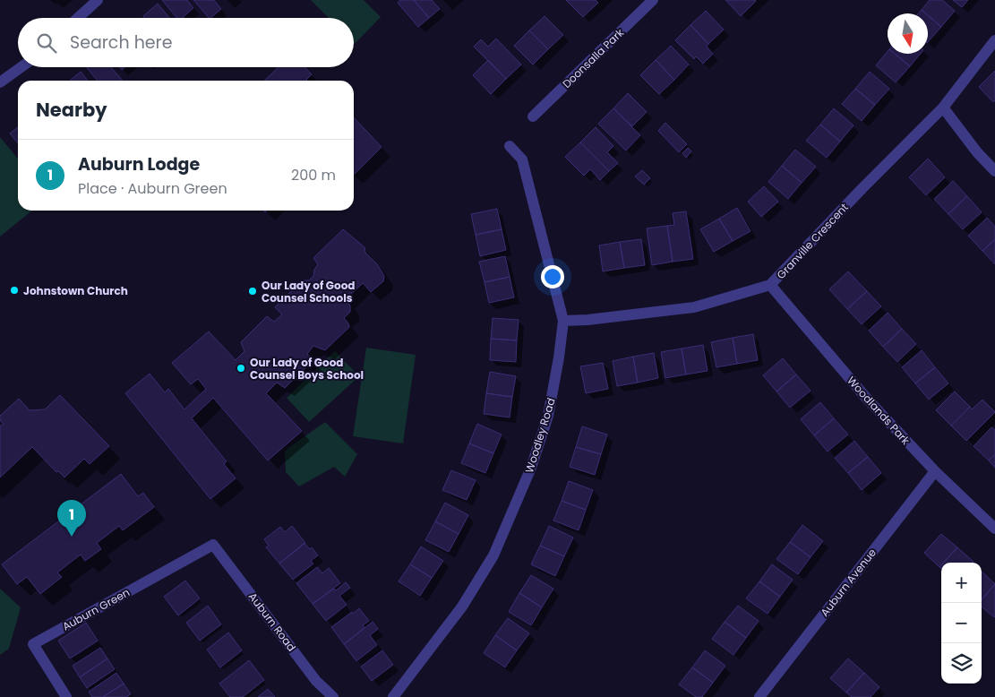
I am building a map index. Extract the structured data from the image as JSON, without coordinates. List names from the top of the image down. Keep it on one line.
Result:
{"streets":{"street":["Doonsalla Park","Granville Crescent","Woodlands Park","Woodley Road","Auburn Avenue","Auburn Green","Auburn Road"]},"crossings":[["Granville Crescent","Woodlands Park"],["Granville Crescent","Woodley Road"],["Woodlands Park","Auburn Avenue"],["Auburn Green","Auburn Road"]],"places":["Johnstown Church","Our Lady of Good Counsel Schools","Our Lady of Good Counsel Boys School"],"north":"bottom","page":{"search":"Search here","heading":"Nearby","list":[{"mark":"1","name":"Auburn Lodge","note":"Place · Auburn Green","value":"200 m"}],"pins":"1","map_buttons":["+","−"]}}
